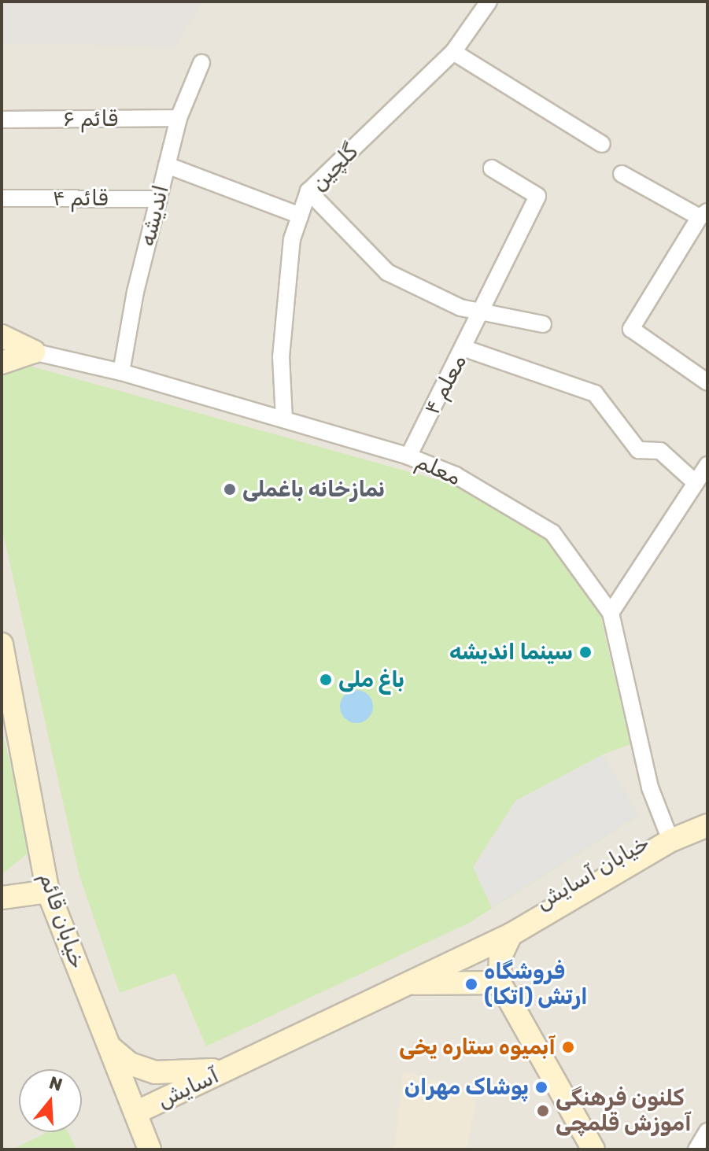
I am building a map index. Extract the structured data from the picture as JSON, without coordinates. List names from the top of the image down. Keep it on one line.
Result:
{"streets":{"street":["قائم ۶","گلچین","قائم ۴","اندیشه","معلم ۴","معلم","خیابان آسایش","خیابان قائم","آسایش"]},"crossings":[["قائم ۶","اندیشه"],["گلچین","معلم"],["قائم ۴","اندیشه"],["اندیشه","معلم"],["معلم ۴","معلم"],["معلم","خیابان آسایش"],["خیابان آسایش","آسایش"],["خیابان قائم","آسایش"]],"places":["نمازخانه باغملی","سینما اندیشه","باغ ملی","فروشگاه ارتش (اتکا)","آبمیوه ستاره یخی","پوشاک مهران","کلنون فرهنگی آموزش قلمچی"],"north":"top"}
